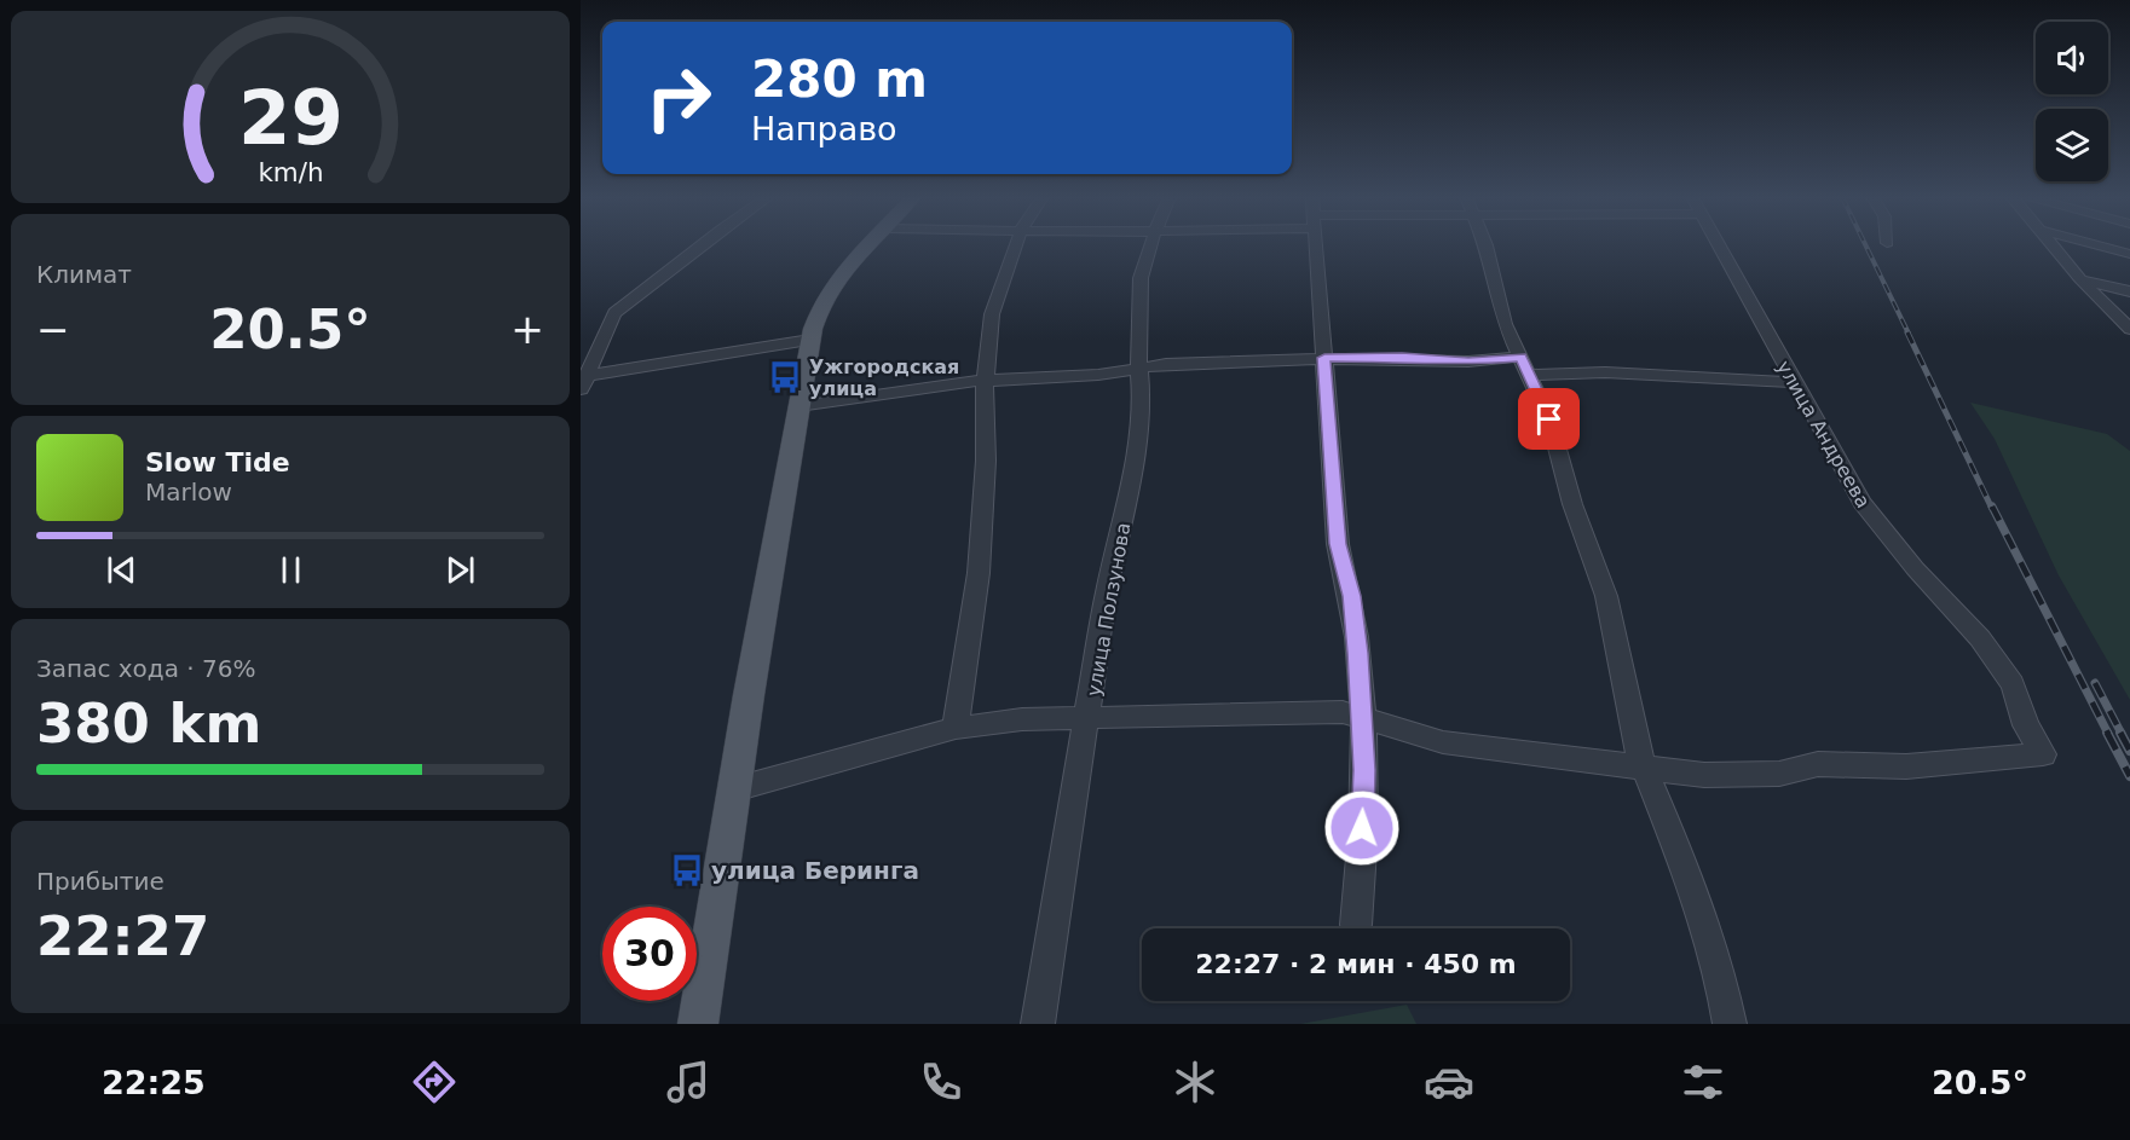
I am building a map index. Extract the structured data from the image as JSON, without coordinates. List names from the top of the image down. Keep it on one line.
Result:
{"streets":{"street":["улица Андреева","улица Ползунова"]},"places":{"bus stop":["Ужгородская улица","улица Беринга"]},"page":{"turn":["280 m","Направо"],"tile":["Климат",["Запас хода · 76%","380 km"],["Прибытие","22:27"]],"heat":["−","20.5°","+"],"song":["Slow Tide","Marlow"],"limit":"30","trip":"22:27 · 2 мин · 450 m","tabs":["22:25","20.5°"],"gauge":["29","km/h"]}}
